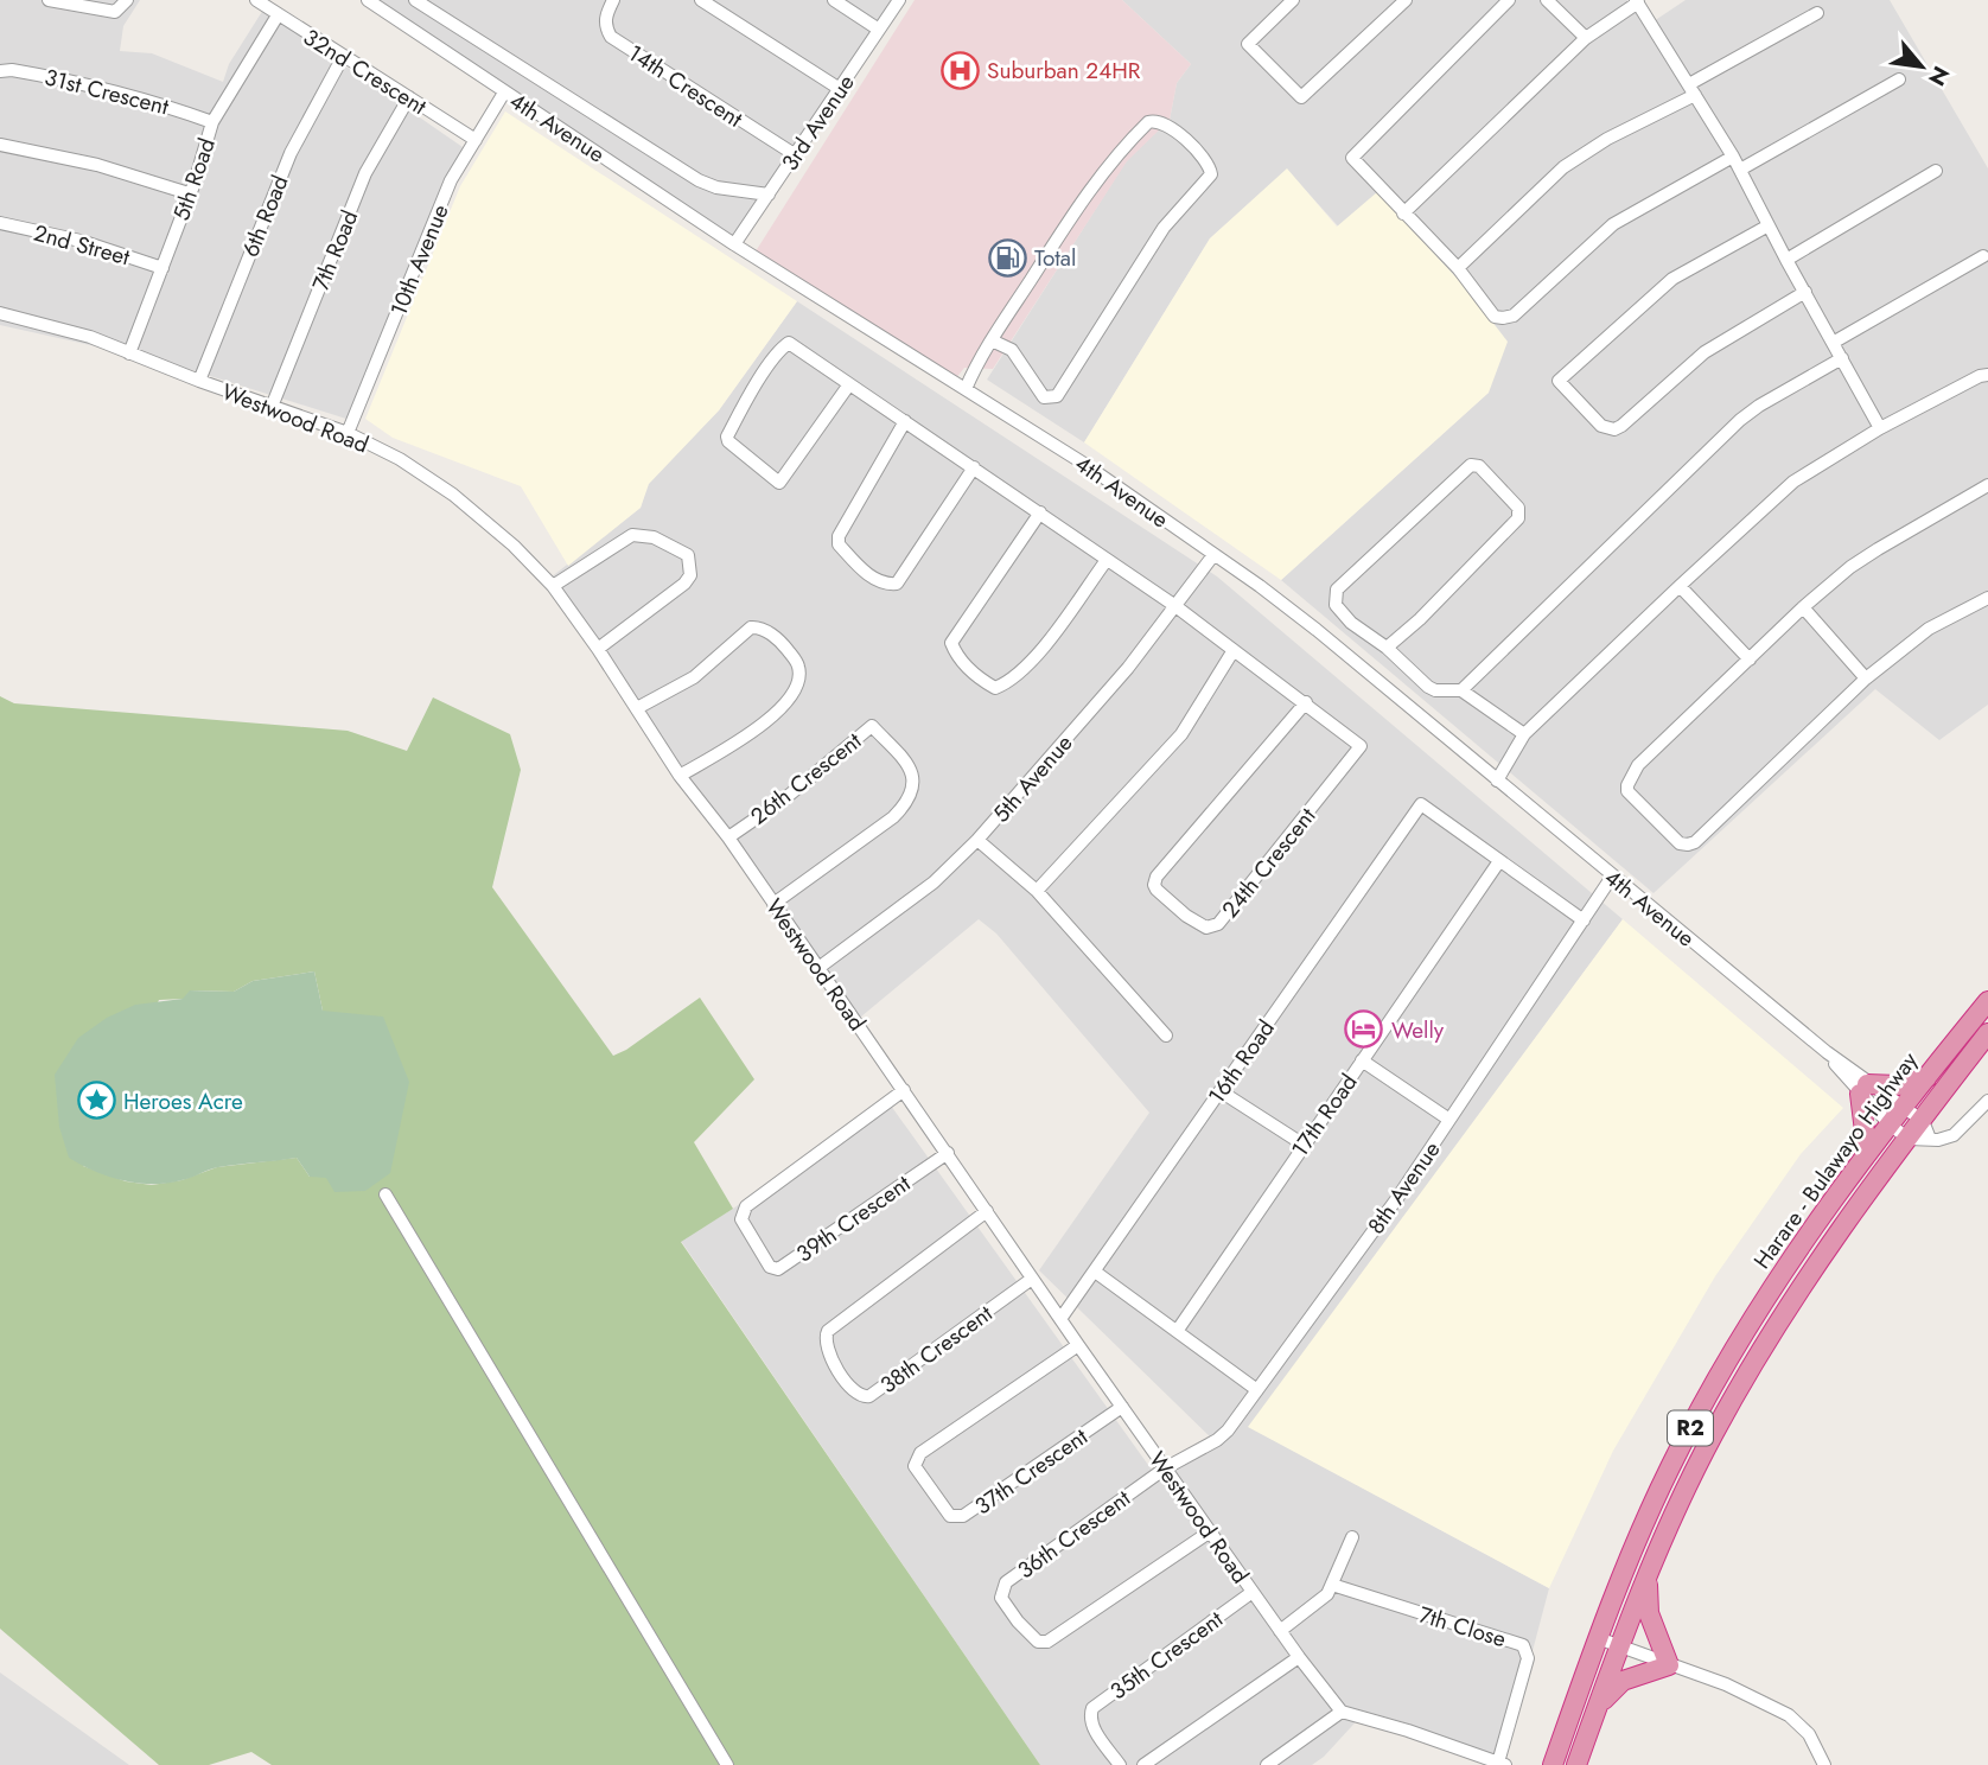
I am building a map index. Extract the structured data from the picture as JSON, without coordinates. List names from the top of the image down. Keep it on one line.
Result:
{"streets":{"highway":["Harare - Bulawayo Highway","R2"],"street":["32nd Crescent","14th Crescent","31st Crescent","3rd Avenue","4th Avenue","5th Road","6th Road","2nd Street","7th Road","10th Avenue","Westwood Road","26th Crescent","5th Avenue","24th Crescent","16th Road","17th Road","8th Avenue","39th Crescent","38th Crescent","37th Crescent","36th Crescent","7th Close","35th Crescent"]},"crossings":[["32nd Crescent","5th Road"],["32nd Crescent","6th Road"],["32nd Crescent","7th Road"],["32nd Crescent","10th Avenue"],["14th Crescent","3rd Avenue"],["31st Crescent","5th Road"],["3rd Avenue","4th Avenue"],["4th Avenue","10th Avenue"],["4th Avenue","5th Avenue"],["4th Avenue","8th Avenue"],["5th Road","2nd Street"],["5th Road","Westwood Road"],["6th Road","Westwood Road"],["7th Road","Westwood Road"],["10th Avenue","Westwood Road"],["Westwood Road","26th Crescent"],["Westwood Road","5th Avenue"],["Westwood Road","16th Road"],["Westwood Road","8th Avenue"],["Westwood Road","39th Crescent"],["Westwood Road","38th Crescent"],["Westwood Road","37th Crescent"],["Westwood Road","36th Crescent"],["Westwood Road","35th Crescent"],["16th Road","17th Road"],["8th Avenue","36th Crescent"]],"places":{"hospital":["Suburban 24HR"],"fuel station":["Total"],"hotel":["Welly"],"place":["Heroes Acre"]},"north":"bottom right"}
